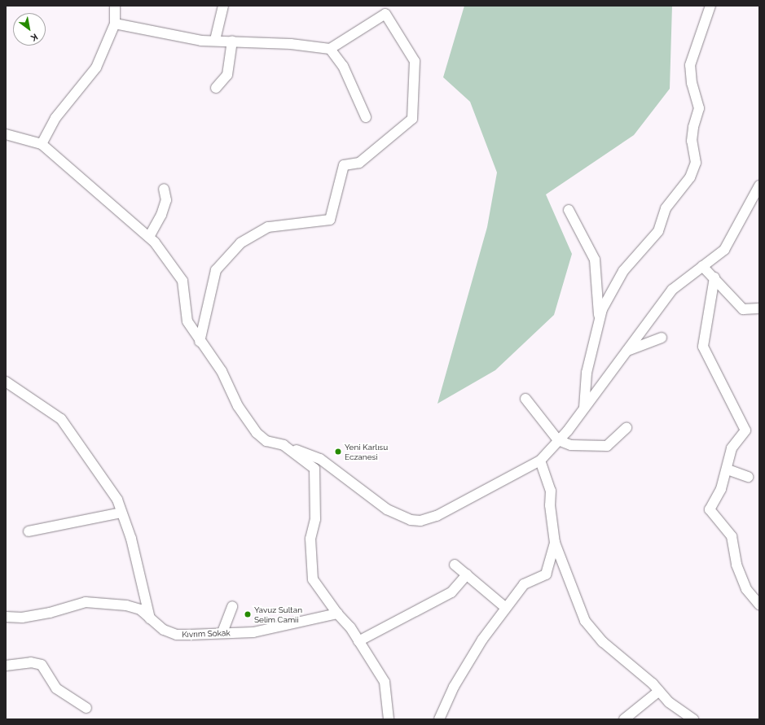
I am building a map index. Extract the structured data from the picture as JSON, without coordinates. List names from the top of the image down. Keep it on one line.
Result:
{"streets":{"street":["Kıvrım Sokak"]},"places":["Yeni Karlısu Eczanesi","Yavuz Sultan Selim Camii"],"north":"bottom right"}
